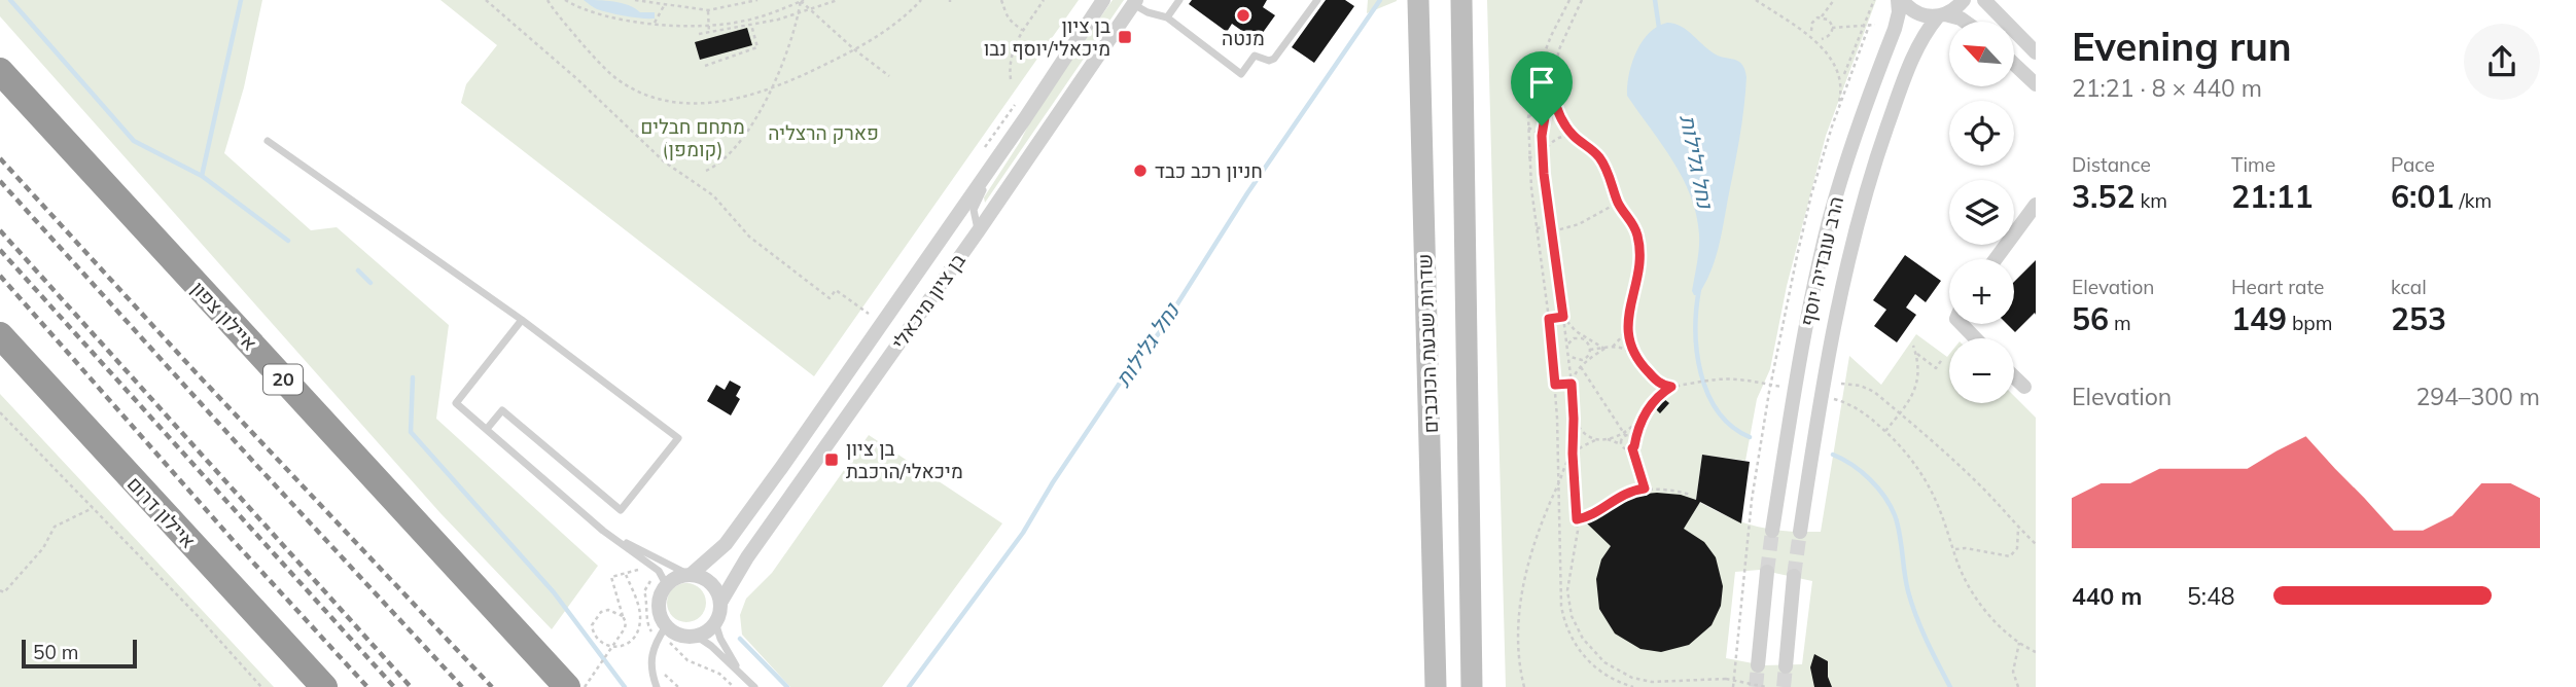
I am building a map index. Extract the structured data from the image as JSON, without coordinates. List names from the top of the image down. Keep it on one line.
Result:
{"streets":{"highway":["איילון צפון","20","איילון דרום"],"main road":["שדרות שבעת הכוכבים"],"street":["הרב עובדיה יוסף","בן ציון מיכאלי"]},"water":["נחל גלילות"],"parks":["מתחם חבלים (קומפן)","פארק הרצליה"],"places":{"other":["מנטה","חניון רכב כבד"],"transit":["בן ציון מיכאלי/יוסף נבו","בן ציון מיכאלי/הרכבת"]},"scale_bar":"50 m","north":"top left","page":{"heading":["Evening run","21:21 · 8 × 440 m"],"map_buttons":["+","−"],"stats":[["Distance","3.52 km"],["Time","21:11"],["Pace","6:01 /km"],["Elevation","56 m"],["Heart rate","149 bpm"],["kcal","253"]],"chart":["Elevation","294–300 m"],"list":[{"name":"440 m","note":"5:48"}],"scale":"50 m"}}
